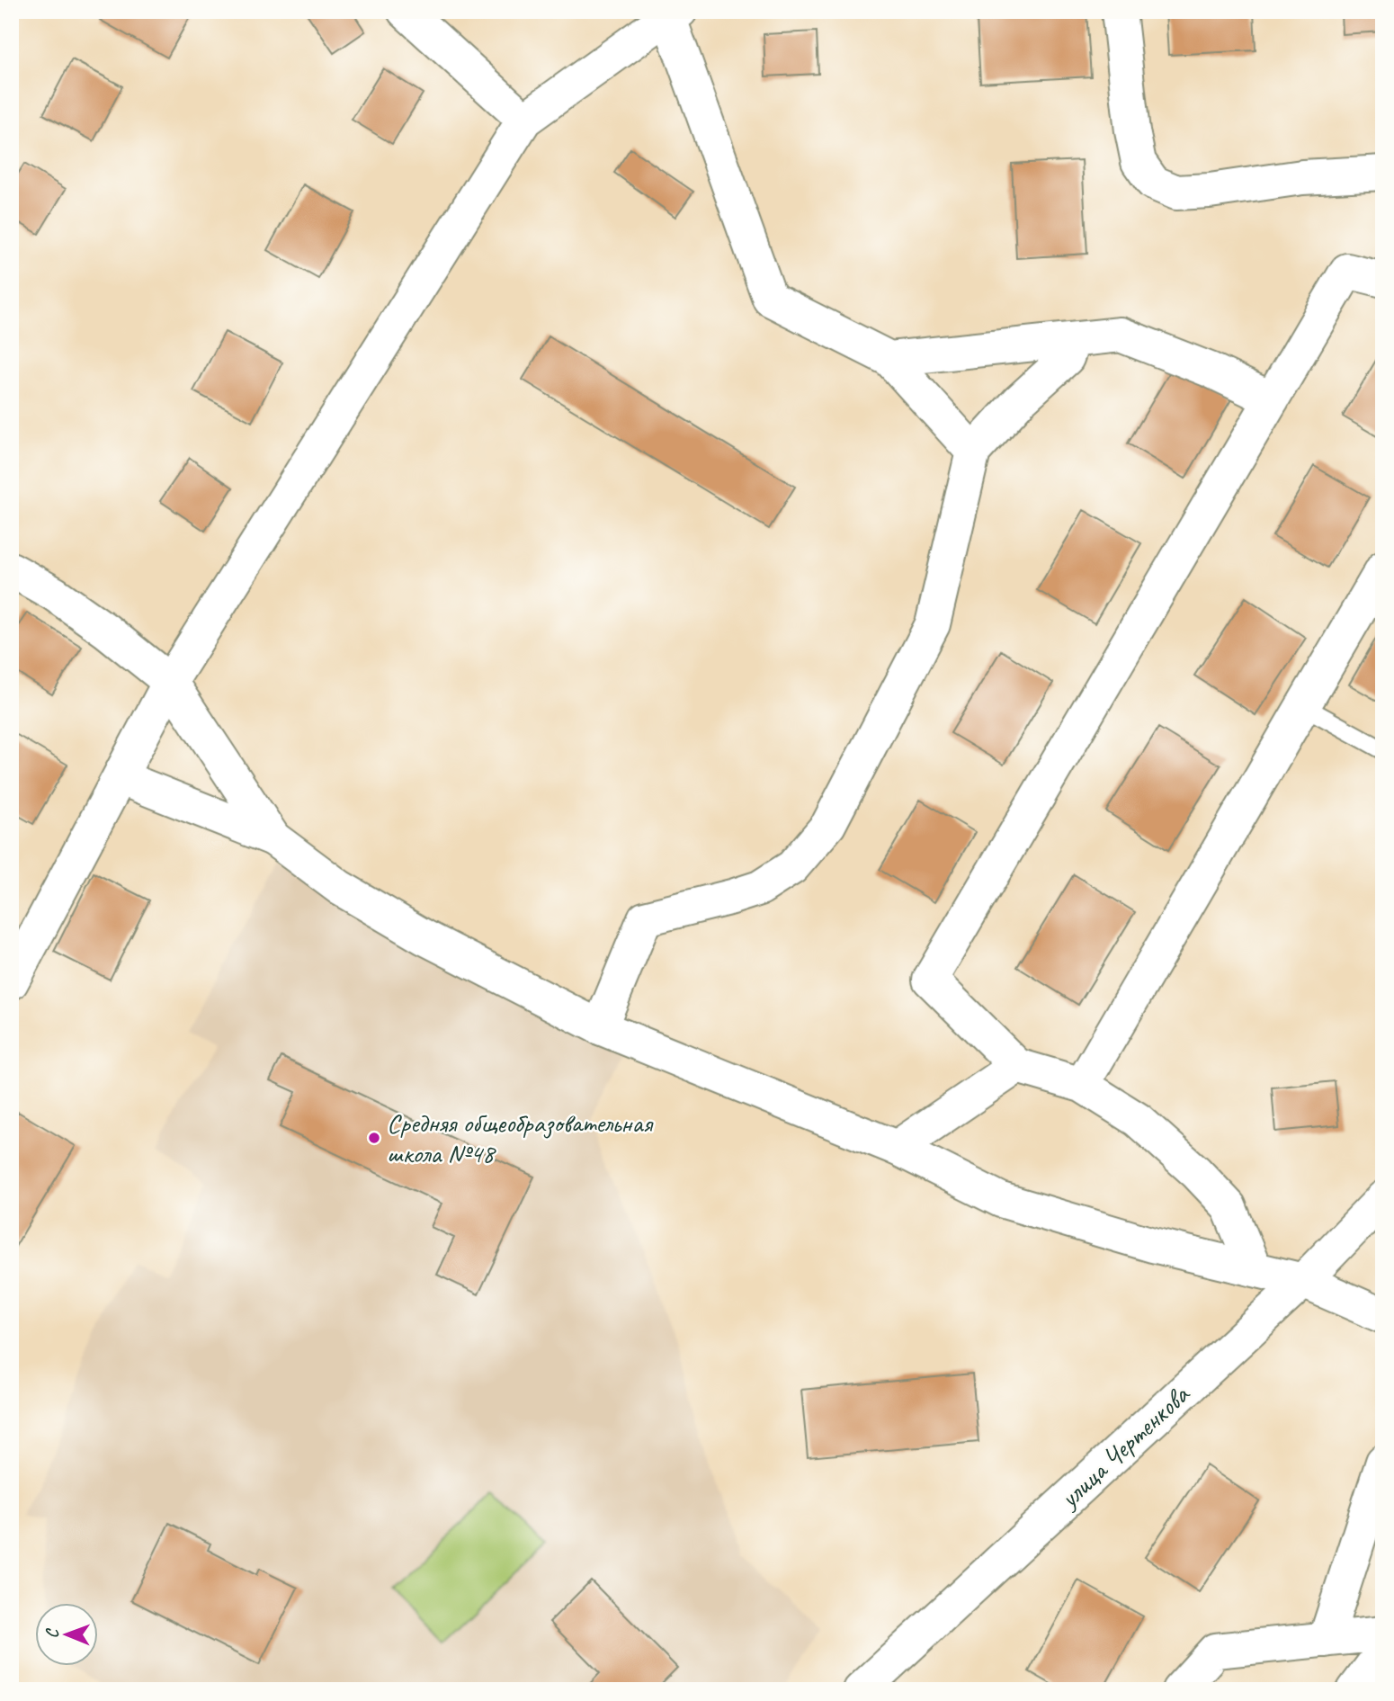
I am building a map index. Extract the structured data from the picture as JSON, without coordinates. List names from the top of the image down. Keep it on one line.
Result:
{"streets":{"street":["улица Чертенкова"]},"places":["Средняя общеобразовательная школа №48"],"north":"left"}
